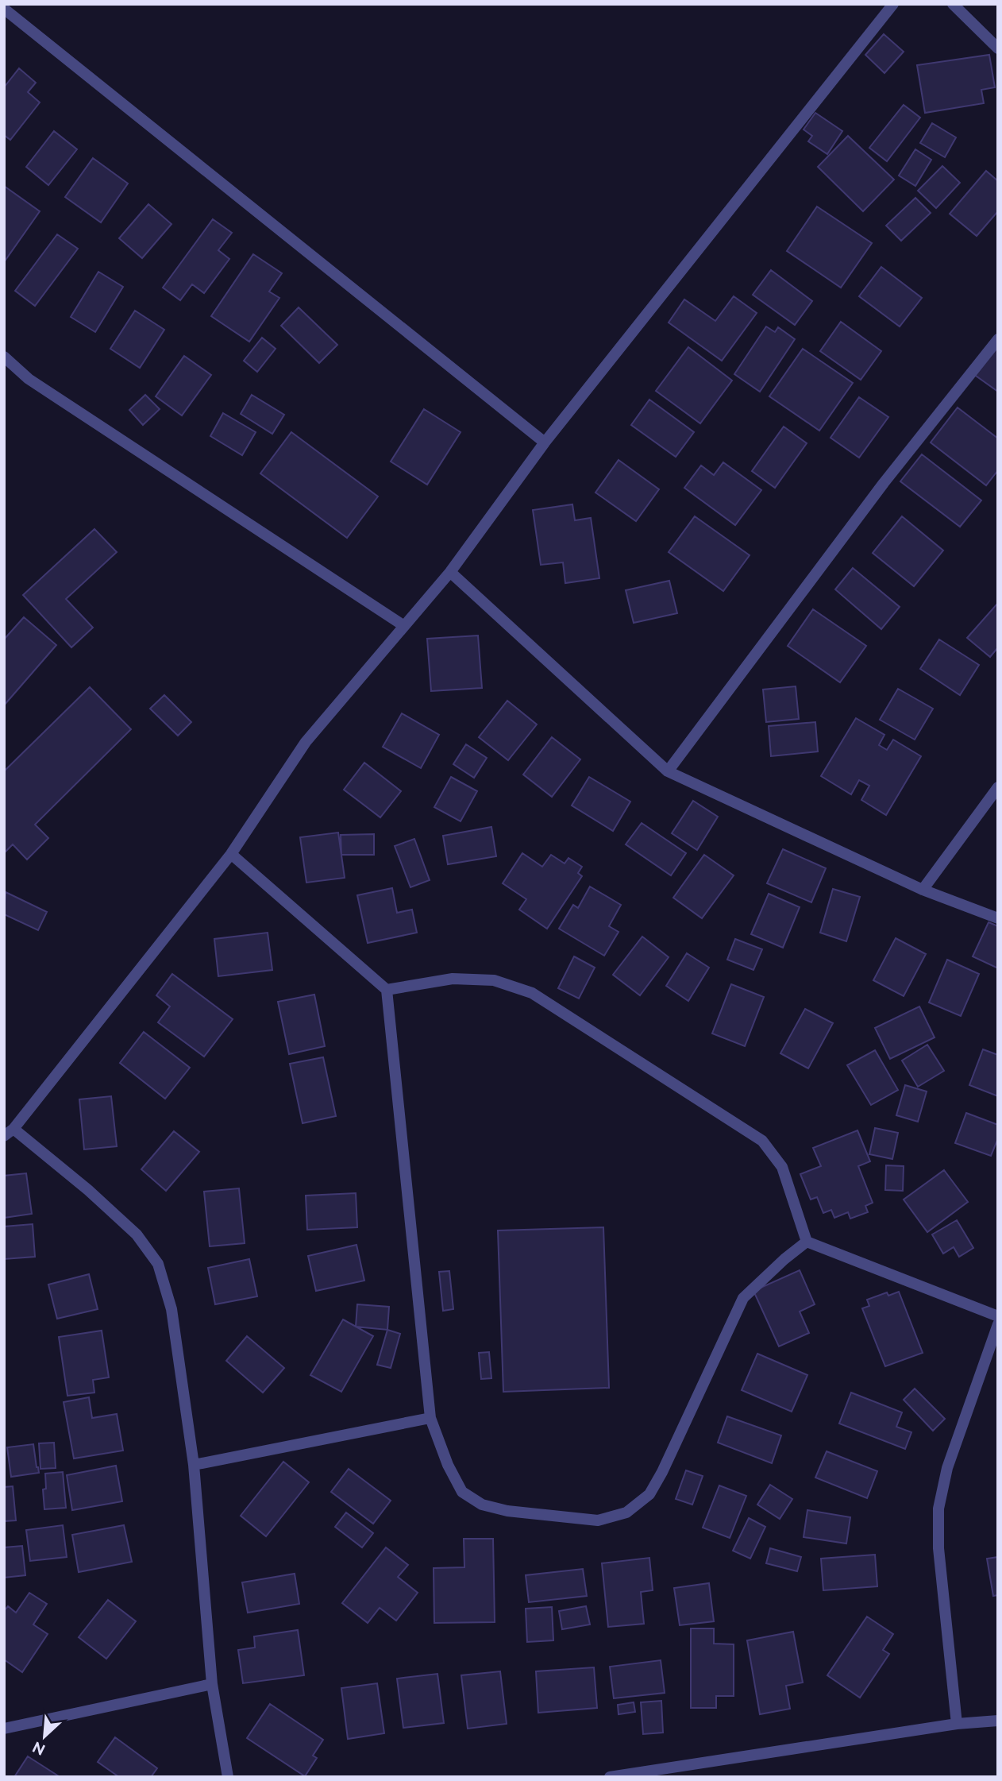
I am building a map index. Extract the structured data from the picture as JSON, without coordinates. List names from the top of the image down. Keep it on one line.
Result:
{"north":"bottom left"}
